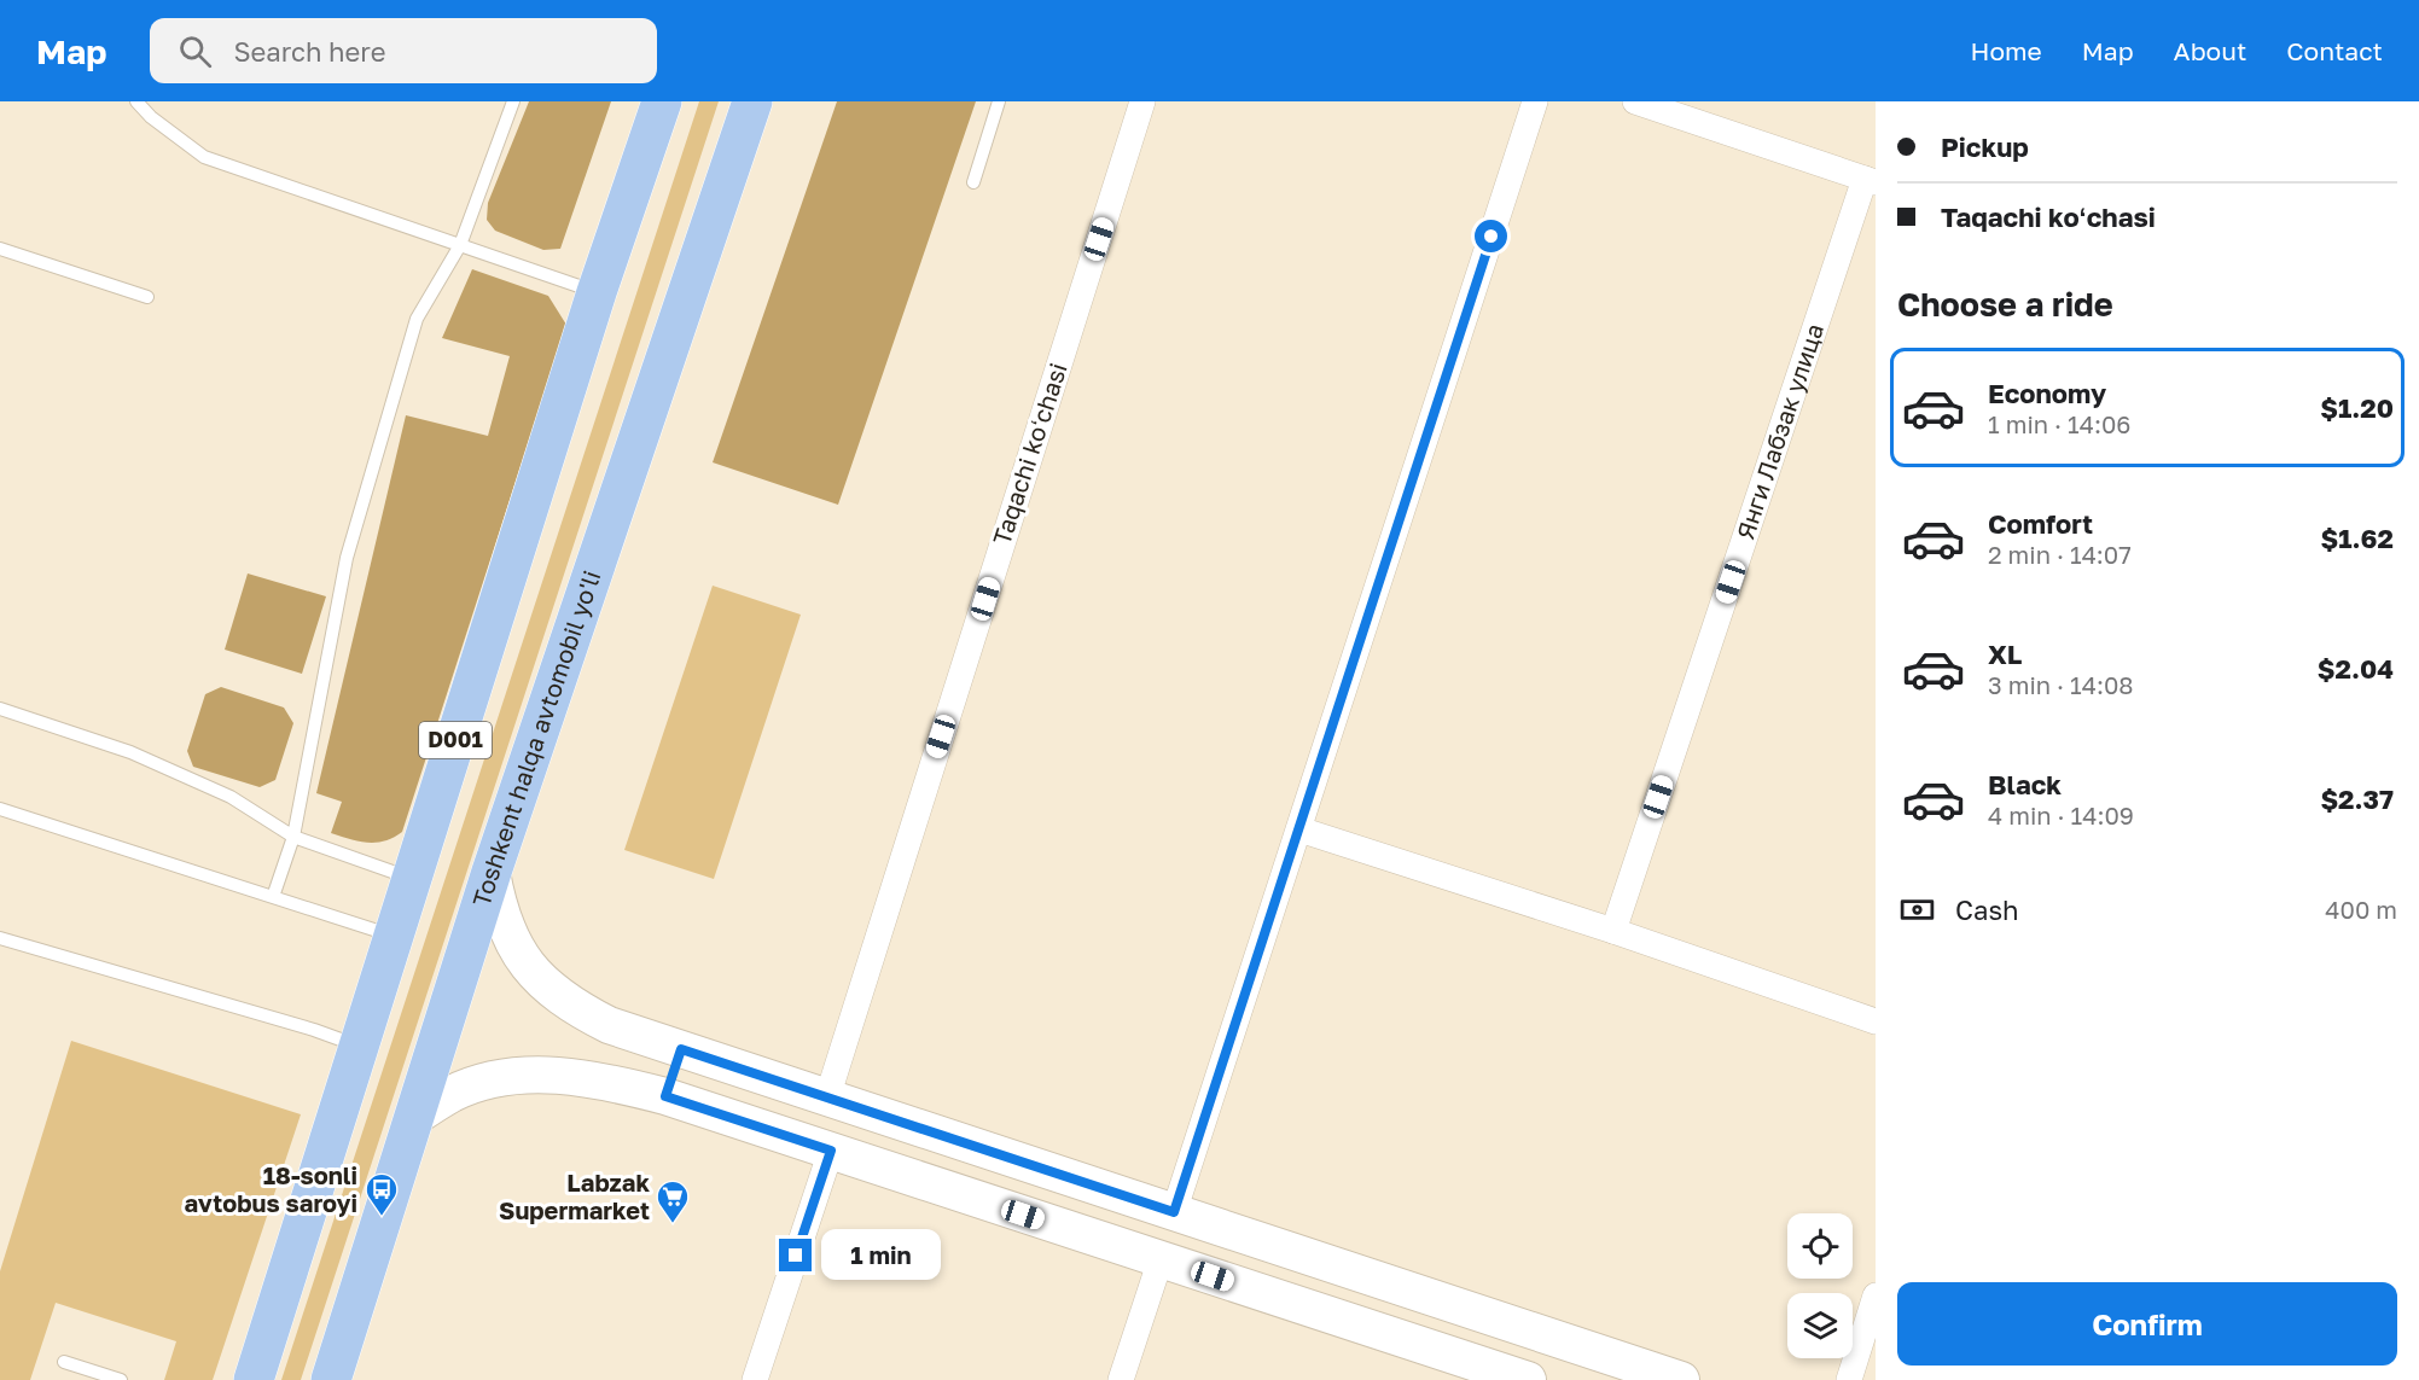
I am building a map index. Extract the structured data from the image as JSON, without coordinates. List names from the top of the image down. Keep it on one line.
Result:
{"streets":{"highway":["Toshkent halqa avtomobil yo'li","D001"],"street":["Янги Лабзак улица","Taqachi koʻchasi"]},"places":{"bus stop":["18-sonli avtobus saroyi"],"supermarket":["Labzak Supermarket"]},"page":{"header":"Map","search":"Search here","nav":["Home","Map","About","Contact"],"banner":["Pickup","Taqachi koʻchasi"],"heading":"Choose a ride","list":[{"name":"Economy","note":"1 min · 14:06","value":"$1.20"},{"name":"Comfort","note":"2 min · 14:07","value":"$1.62"},{"name":"XL","note":"3 min · 14:08","value":"$2.04"},{"name":"Black","note":"4 min · 14:09","value":"$2.37"}],"pay":["Cash","400 m"],"bubble":"1 min","buttons":"Confirm"}}
